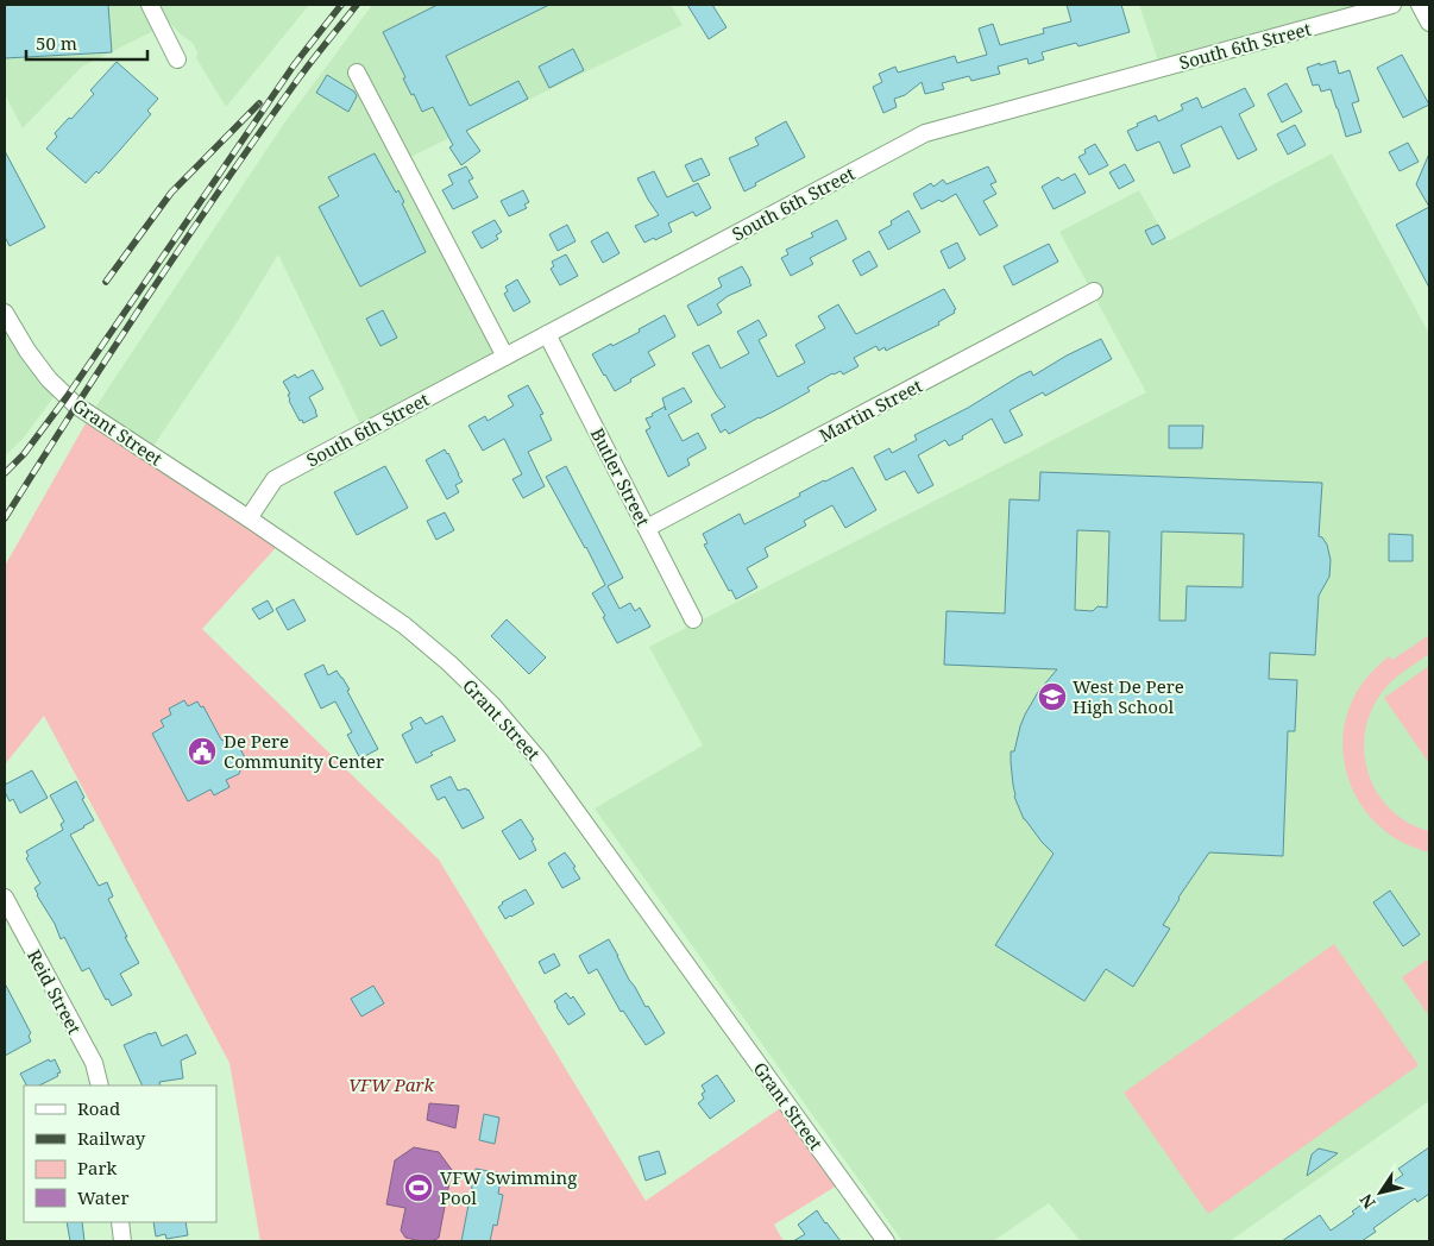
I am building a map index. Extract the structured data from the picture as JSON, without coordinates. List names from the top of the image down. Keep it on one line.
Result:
{"streets":{"street":["South 6th Street","Martin Street","Grant Street","Butler Street","Reid Street"]},"crossings":[["South 6th Street","Grant Street"],["South 6th Street","Butler Street"],["Martin Street","Butler Street"]],"parks":["VFW Park"],"places":{"school or university":["West De Pere High School"],"public building":["De Pere Community Center"],"sports":["VFW Swimming Pool"]},"legend":["Road","Railway","Park","Water"],"scale_bar":"50 m","north":"bottom left"}
